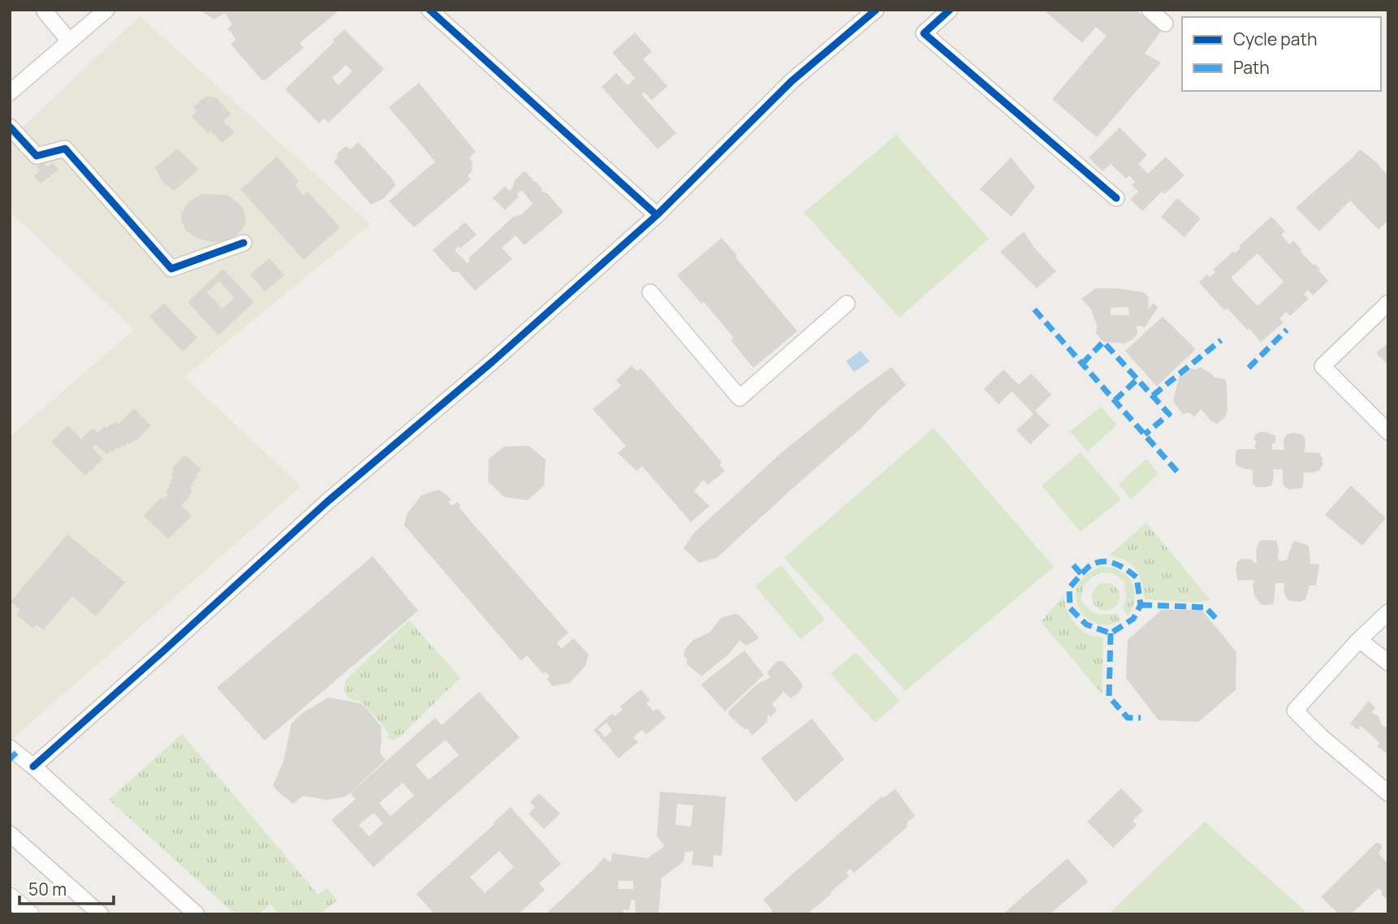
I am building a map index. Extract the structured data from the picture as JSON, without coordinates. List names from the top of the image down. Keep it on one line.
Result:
{"legend":["Cycle path","Path"],"scale_bar":"50 m"}
